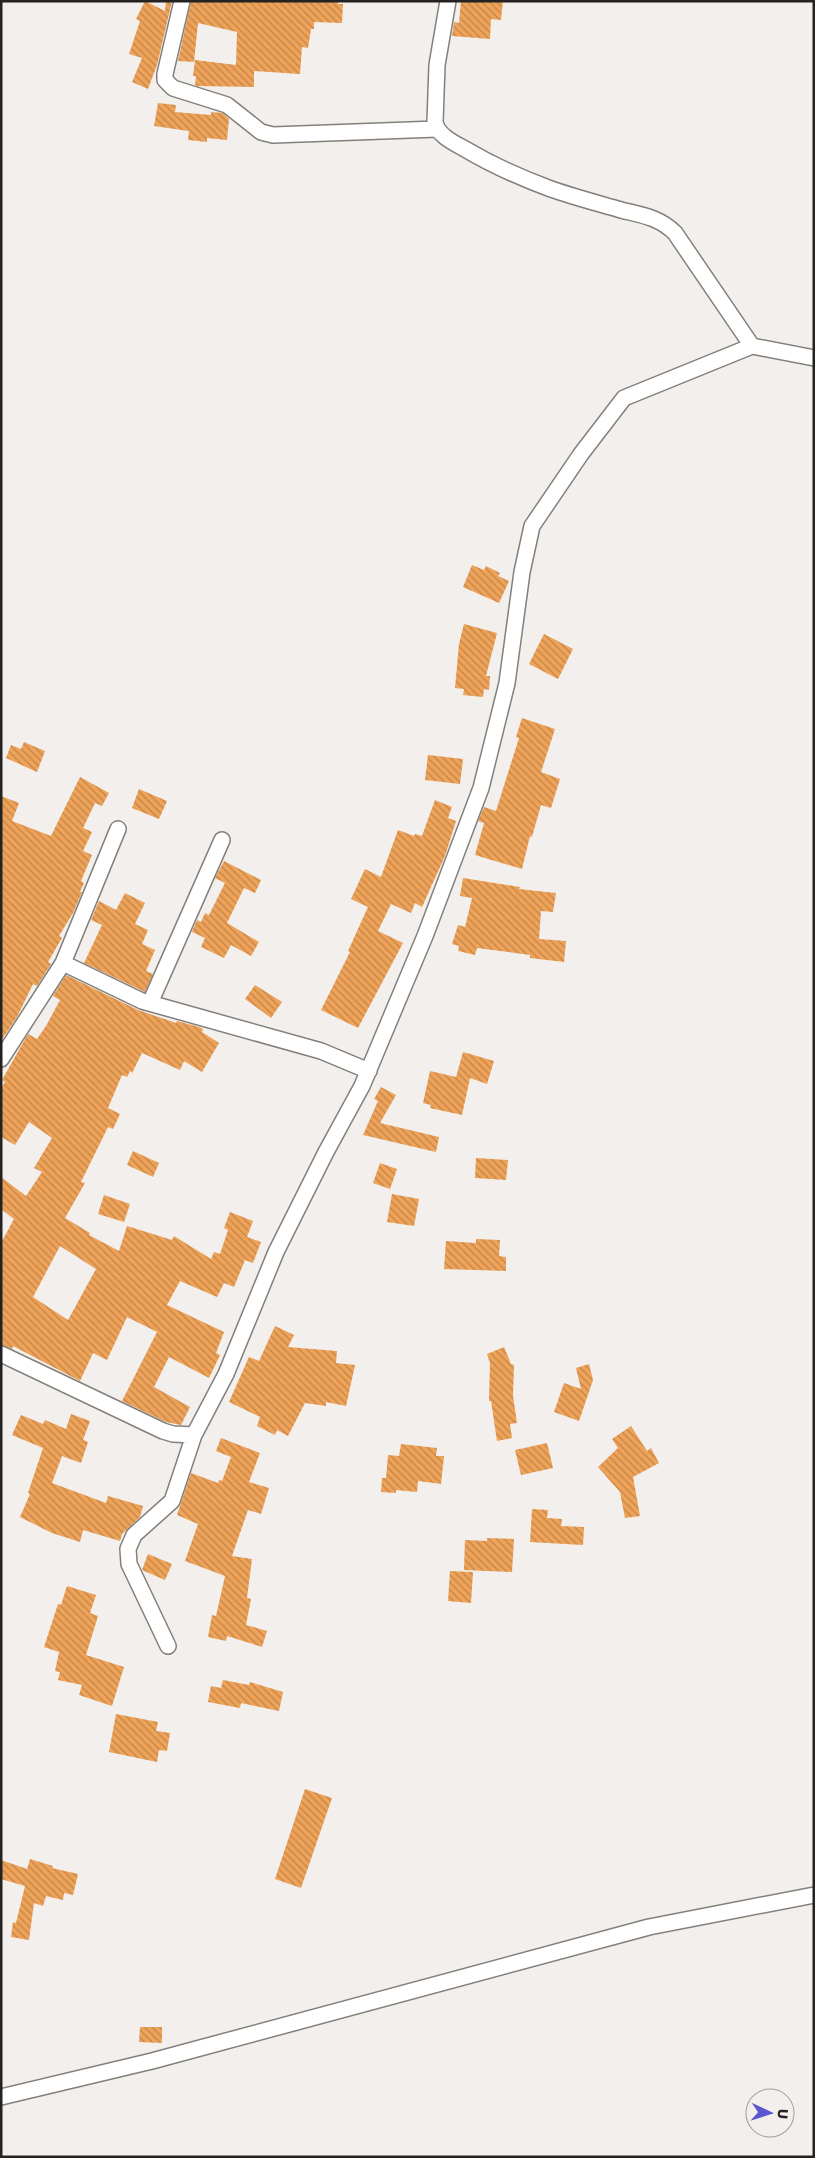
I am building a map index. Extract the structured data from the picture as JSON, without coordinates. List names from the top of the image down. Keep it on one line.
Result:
{"north":"right"}
